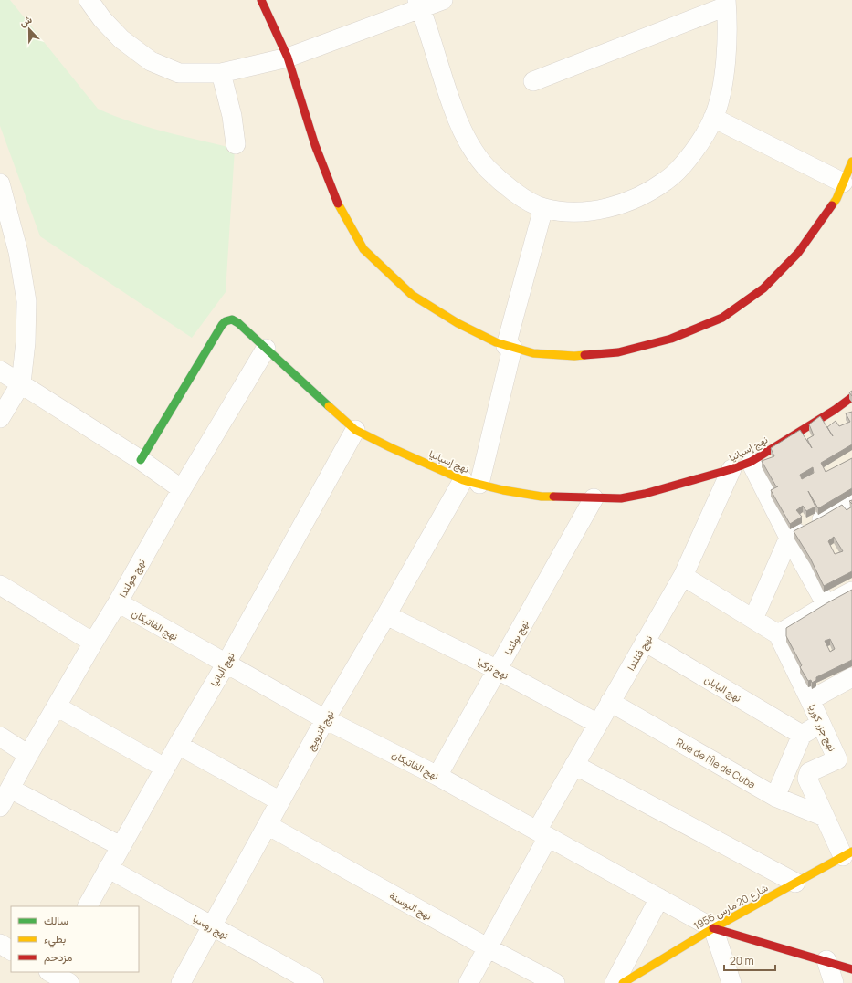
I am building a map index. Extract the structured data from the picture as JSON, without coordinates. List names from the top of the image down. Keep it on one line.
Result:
{"streets":{"street":["نهج إسبانيا","نهج هولندا","نهج الفاتيكان","نهج بولندا","نهج فنلندا","نهج تركيا","نهج ألبانيا","نهج اليابان","نهج جزر كوريا","نهج النرويج","Rue de l'Île de Cuba","نهج البوسنة","شارع 20 مارس 1956","نهج روسيا"]},"crossings":[["نهج إسبانيا","نهج هولندا"],["نهج إسبانيا","نهج بولندا"],["نهج إسبانيا","نهج فنلندا"],["نهج إسبانيا","نهج ألبانيا"],["نهج إسبانيا","نهج النرويج"],["نهج هولندا","نهج الفاتيكان"],["نهج الفاتيكان","نهج بولندا"],["نهج الفاتيكان","نهج فنلندا"],["نهج الفاتيكان","نهج ألبانيا"],["نهج الفاتيكان","نهج النرويج"],["نهج الفاتيكان","شارع 20 مارس 1956"],["نهج بولندا","نهج تركيا"],["نهج فنلندا","نهج تركيا"],["نهج فنلندا","نهج اليابان"],["نهج فنلندا","Rue de l'Île de Cuba"],["نهج فنلندا","نهج البوسنة"],["نهج تركيا","نهج النرويج"],["نهج ألبانيا","نهج روسيا"],["نهج جزر كوريا","Rue de l'Île de Cuba"],["نهج النرويج","نهج البوسنة"],["نهج النرويج","نهج روسيا"]],"legend":["سالك","بطيء","مزدحم"],"scale_bar":"20 m","north":"top"}
